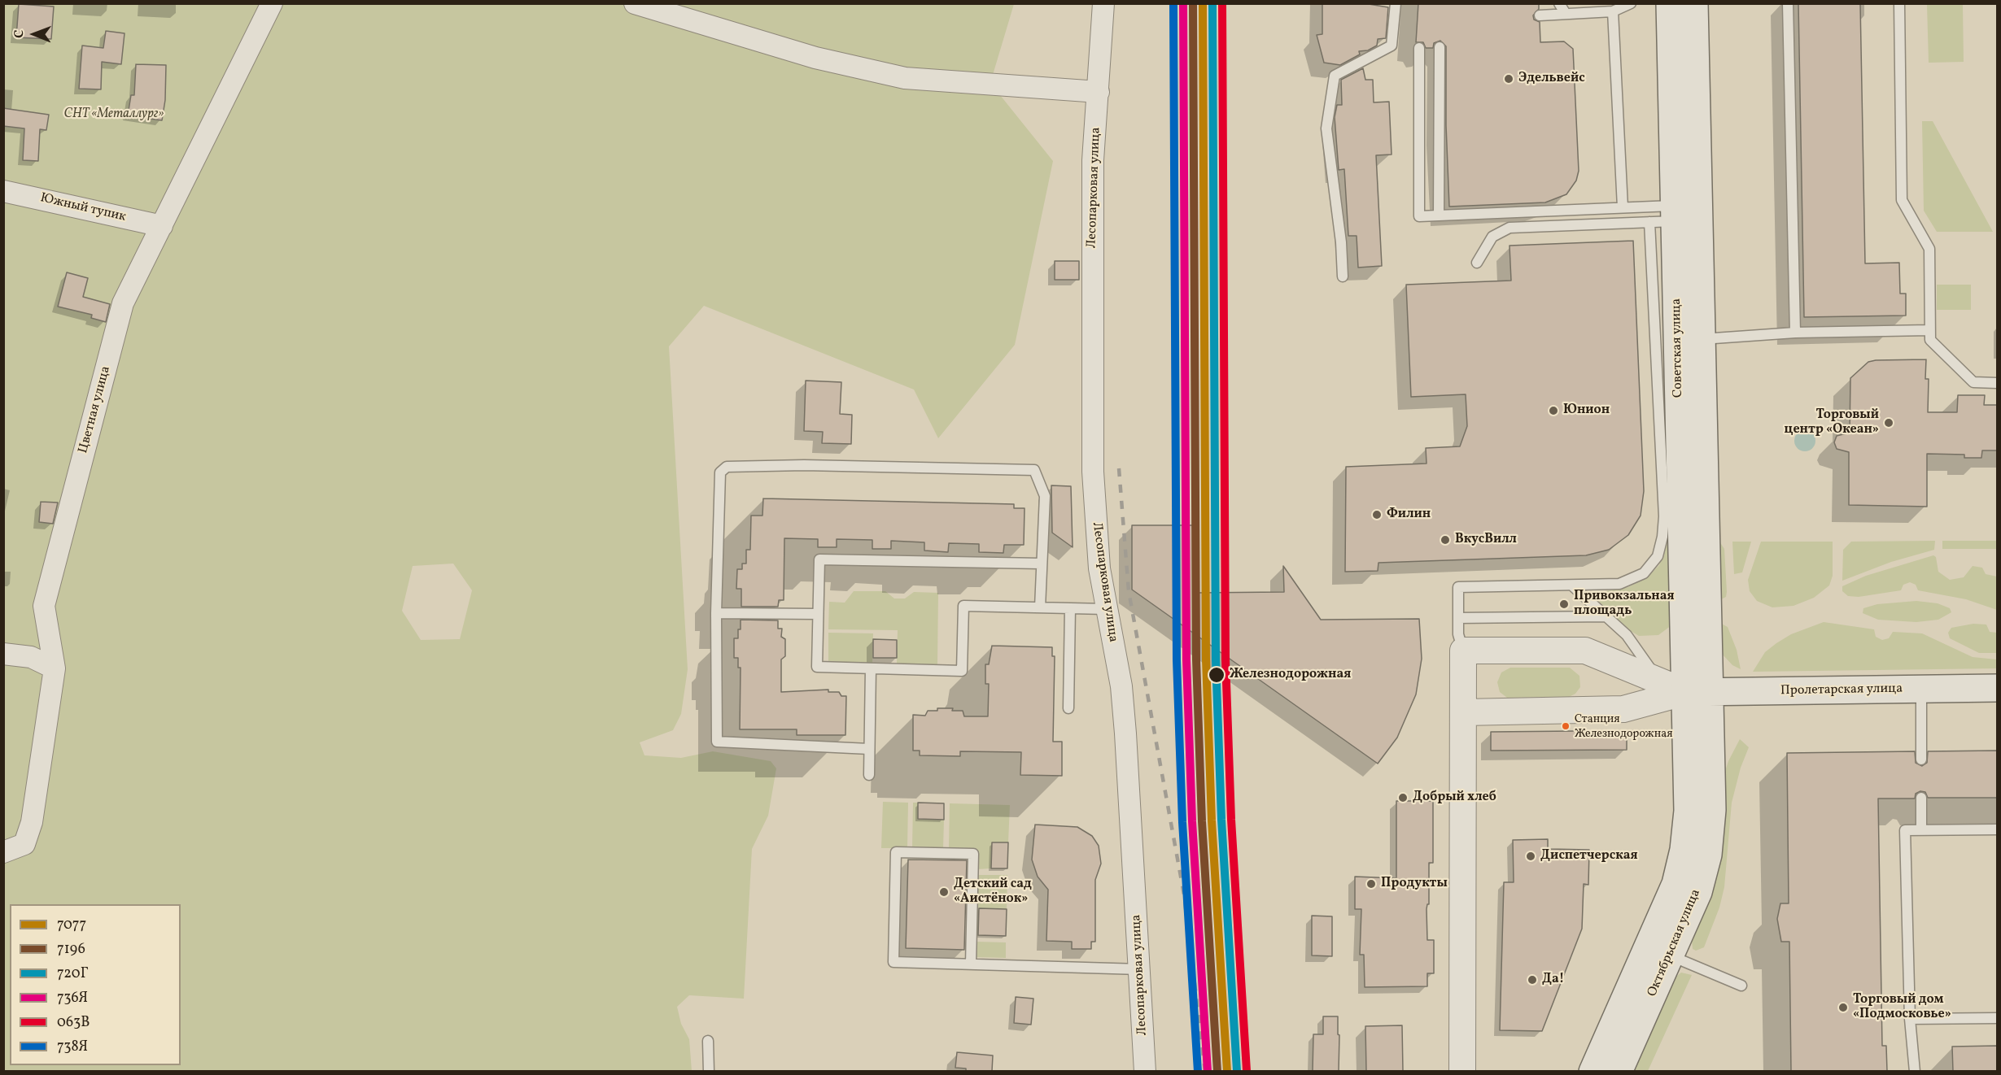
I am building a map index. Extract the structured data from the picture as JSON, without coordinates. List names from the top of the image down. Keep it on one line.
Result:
{"streets":{"main road":["Советская улица","Пролетарская улица","Октябрьская улица"],"street":["Лесопарковая улица","Южный тупик","Цветная улица"]},"crossings":[["Южный тупик","Цветная улица"],["Советская улица","Пролетарская улица"],["Советская улица","Октябрьская улица"],["Пролетарская улица","Октябрьская улица"]],"parks":["СНТ «Металлург»"],"places":["Эдельвейс","Юнион","Торговый центр «Океан»","Филин","ВкусВилл","Привокзальная площадь","Железнодорожная","Станция Железнодорожная","Добрый хлеб","Диспетчерская","Продукты","Детский сад «Аистёнок»","Да!","Торговый дом «Подмосковье»"],"lines":["transit line 7077","transit line 7196","transit line 720Г","transit line 736Я","transit line 063В","transit line 738Я"],"legend":["7077","7196","720Г","736Я","063В","738Я"],"north":"left"}
